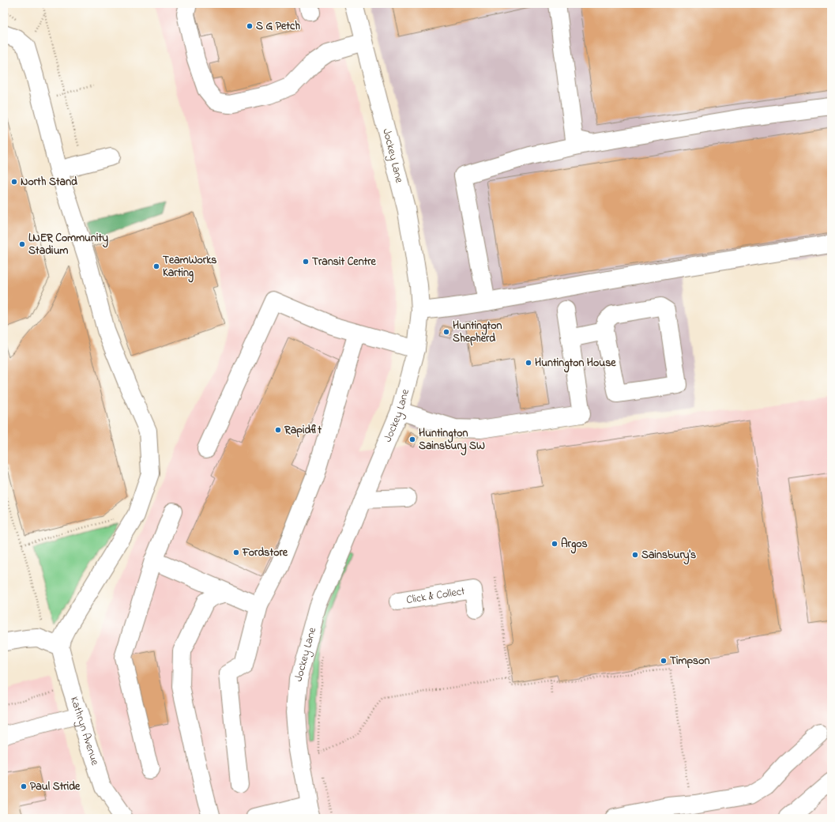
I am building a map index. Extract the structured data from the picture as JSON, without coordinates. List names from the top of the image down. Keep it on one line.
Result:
{"streets":{"street":["Jockey Lane","Click & Collect","Kathryn Avenue"]},"places":["S G Petch","North Stand","LNER Community Stadium","Transit Centre","TeamWorks Karting","Huntington Shepherd","Huntington House","Rapidfit","Huntington Sainsbury SW","Argos","Fordstore","Sainsbury's","Timpson","Paul Stride"]}
